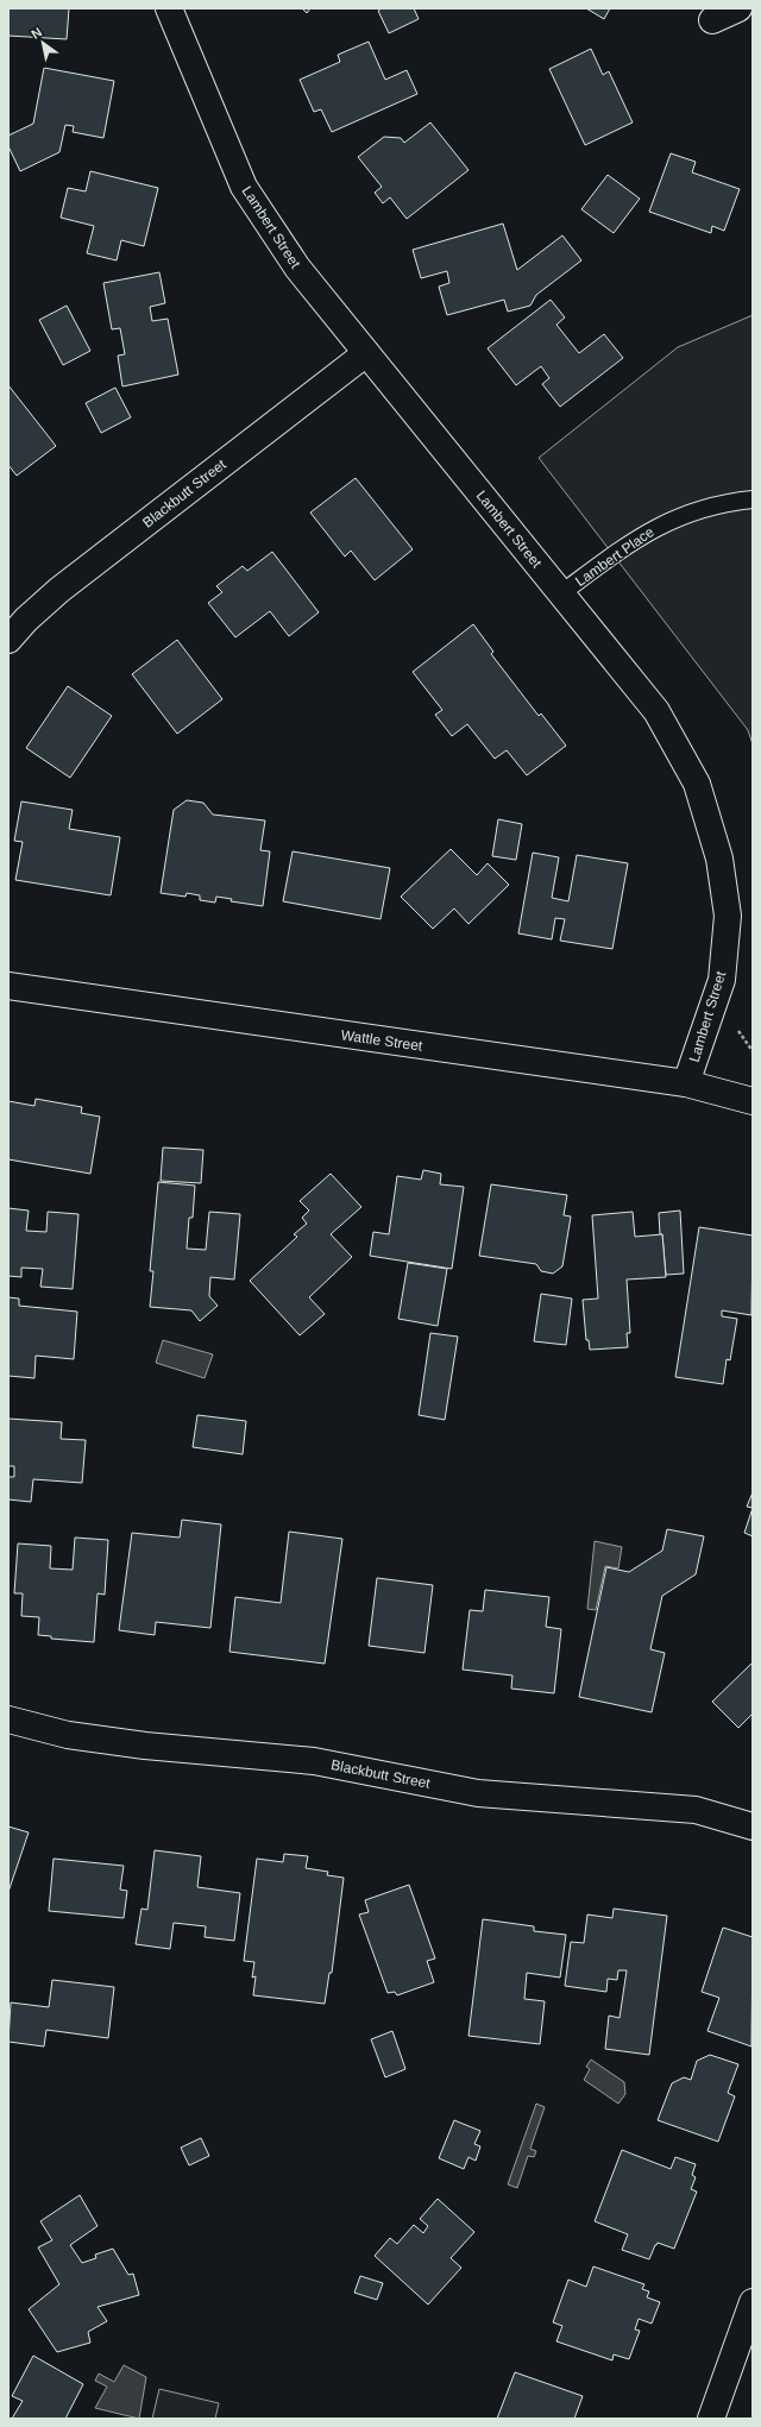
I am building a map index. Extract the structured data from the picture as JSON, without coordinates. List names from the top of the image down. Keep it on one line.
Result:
{"streets":{"street":["Lambert Street","Blackbutt Street","Wattle Street"],"lane":["Lambert Place"]},"crossings":[["Lambert Street","Blackbutt Street"],["Lambert Street","Lambert Place"],["Lambert Street","Wattle Street"]],"north":"top left"}
